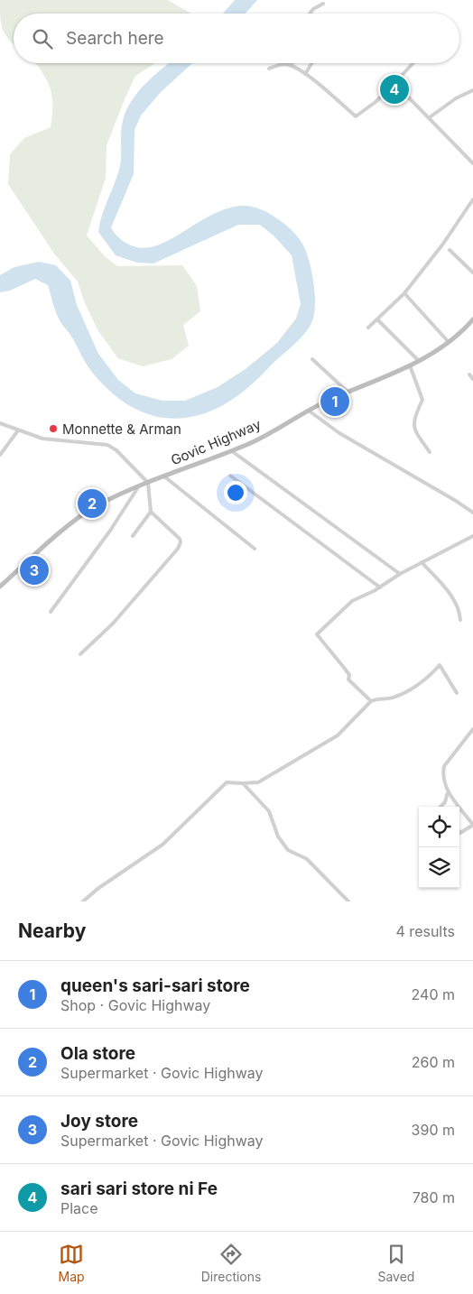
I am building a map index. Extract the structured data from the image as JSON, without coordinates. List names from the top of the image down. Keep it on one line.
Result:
{"streets":{"main road":["Govic Highway"]},"places":["Monnette & Arman"],"page":{"search":"Search here","pins":["4","1","2","3"],"heading":["Nearby","4 results"],"list":[{"mark":"1","name":"queen's sari-sari store","note":"Shop · Govic Highway","value":"240 m"},{"mark":"2","name":"Ola store","note":"Supermarket · Govic Highway","value":"260 m"},{"mark":"3","name":"Joy store","note":"Supermarket · Govic Highway","value":"390 m"},{"mark":"4","name":"sari sari store ni Fe","note":"Place","value":"780 m"}],"nav":["Map","Directions","Saved"]}}
